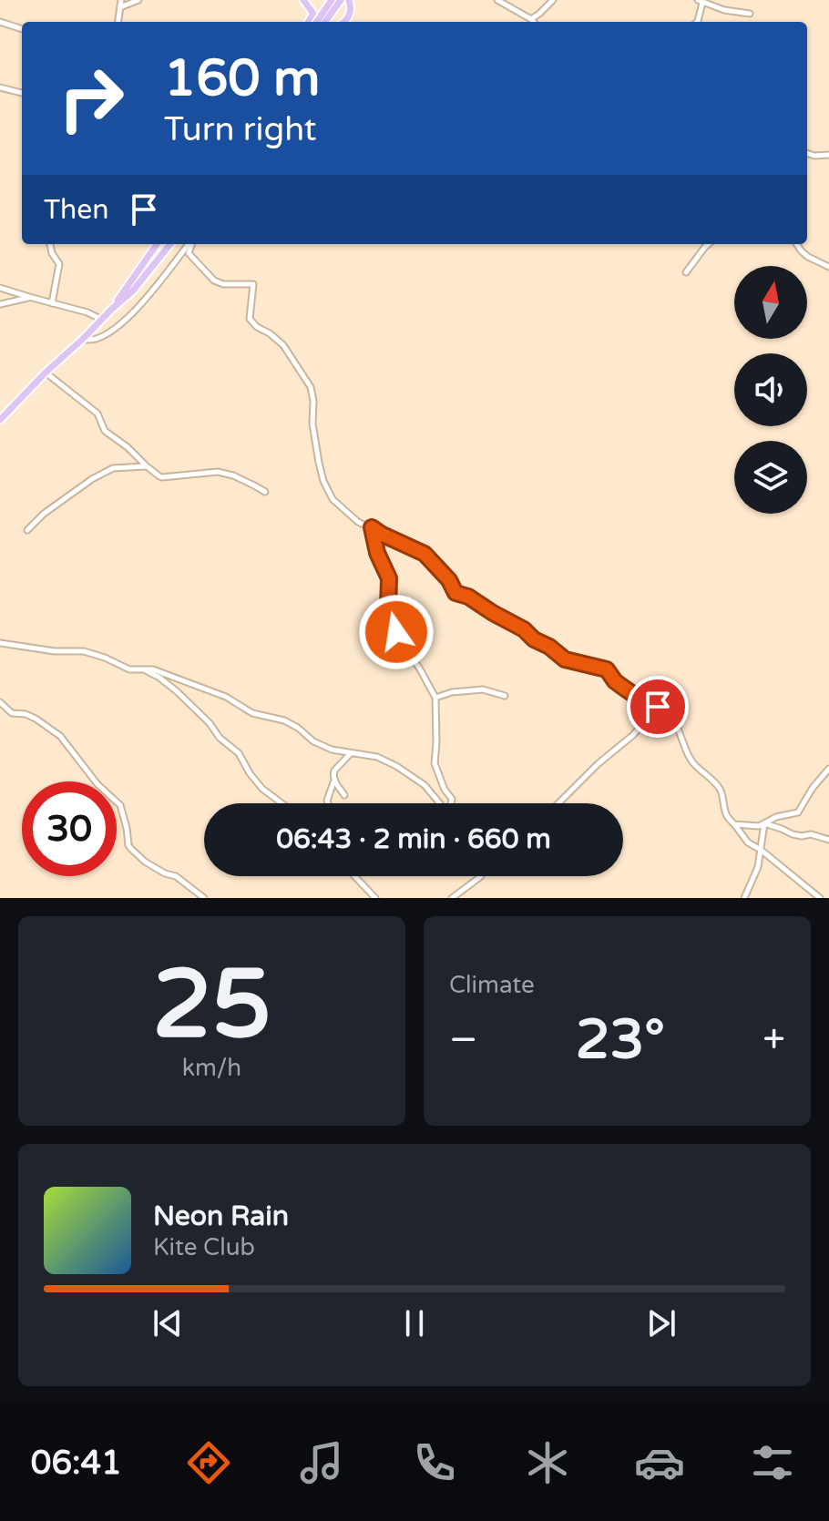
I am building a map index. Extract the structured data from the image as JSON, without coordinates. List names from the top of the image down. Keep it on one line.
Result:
{"north":"top","page":{"turn":["160 m","Turn right"],"then":"Then","limit":"30","trip":"06:43 · 2 min · 660 m","tile":[["25","km/h"],"Climate"],"heat":["−","23°","+"],"song":["Neon Rain","Kite Club"],"tabs":"06:41"}}
